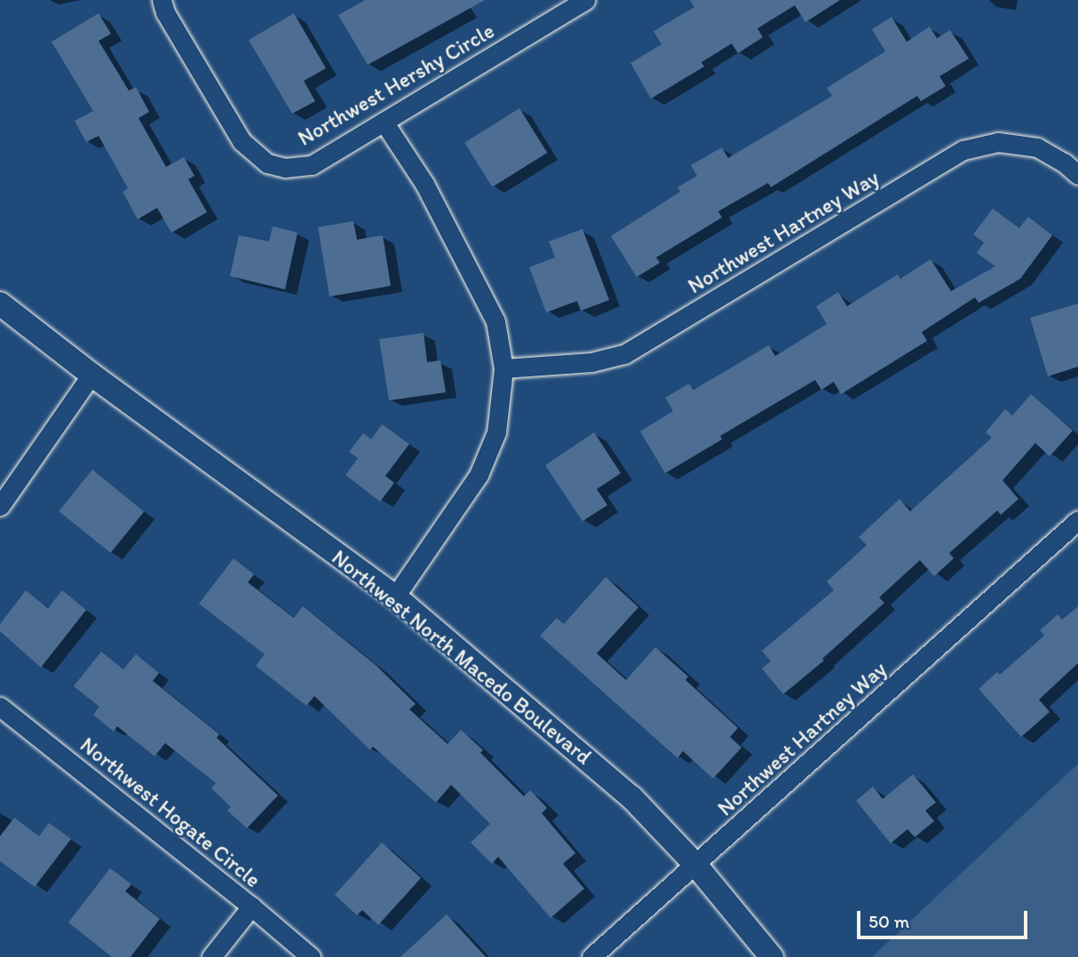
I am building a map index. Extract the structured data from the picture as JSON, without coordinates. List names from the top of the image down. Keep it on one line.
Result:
{"streets":{"street":["Northwest Hershy Circle","Northwest Hartney Way","Northwest North Macedo Boulevard","Northwest Hogate Circle"]},"crossings":[["Northwest Hartney Way","Northwest North Macedo Boulevard"]],"scale_bar":"50 m"}
